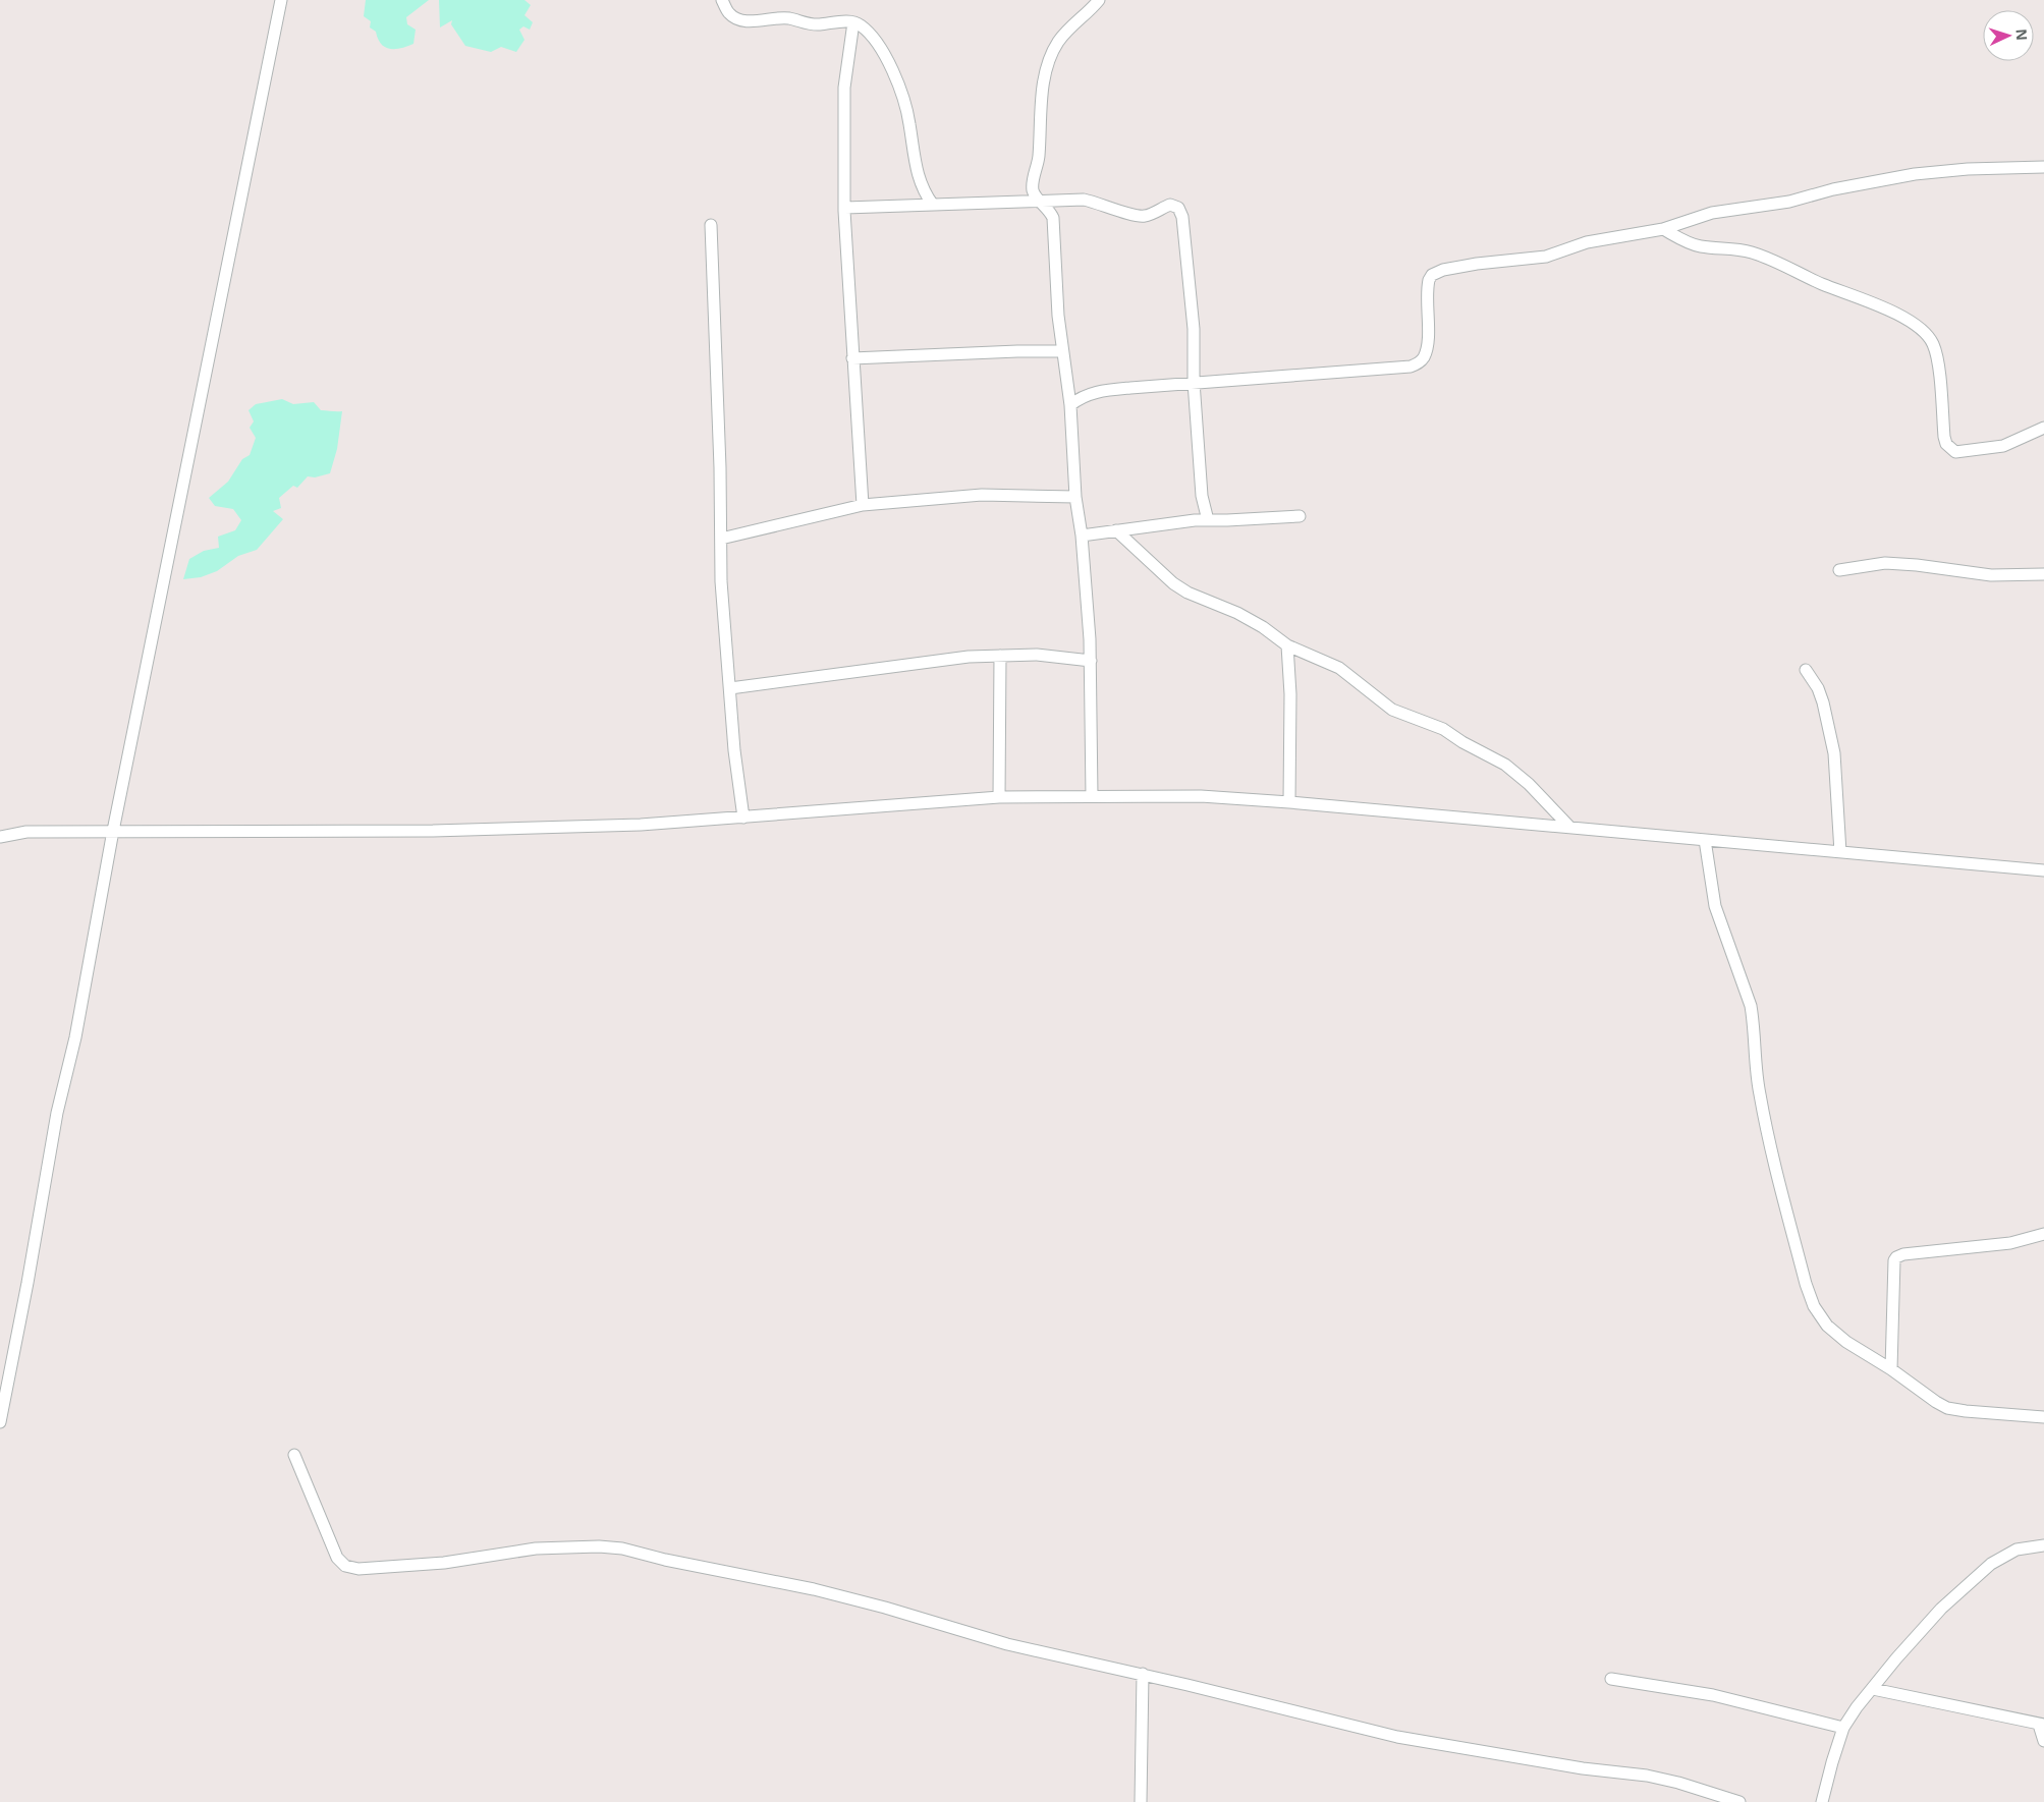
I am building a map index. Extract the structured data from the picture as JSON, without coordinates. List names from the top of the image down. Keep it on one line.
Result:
{"north":"right"}
